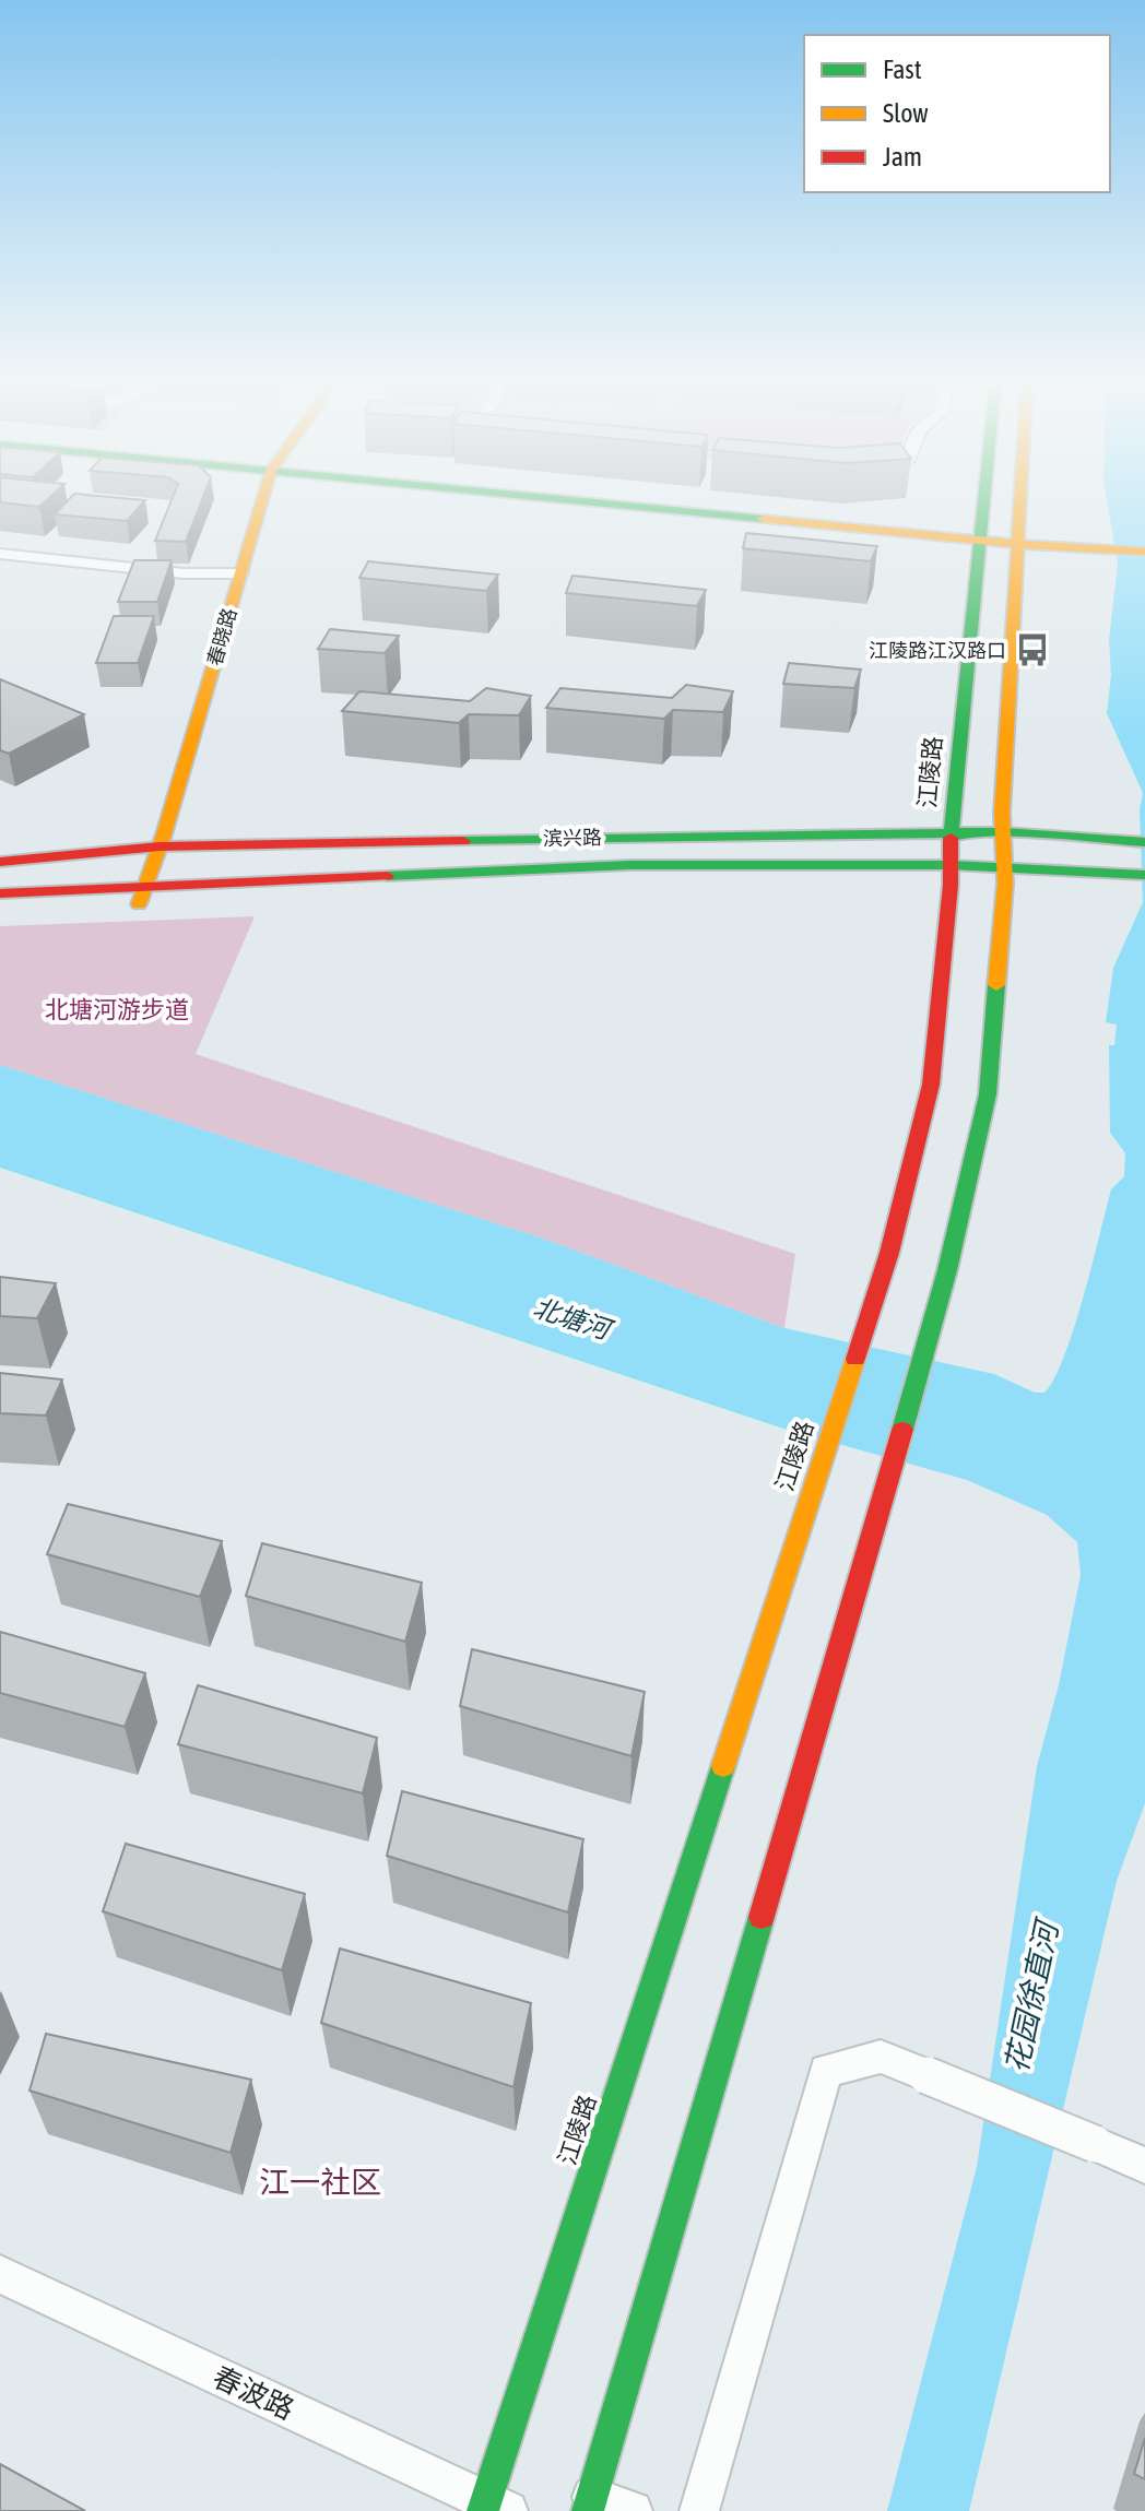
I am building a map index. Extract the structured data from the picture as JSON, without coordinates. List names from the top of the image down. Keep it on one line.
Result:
{"streets":{"main road":["春晓路","江陵路","滨兴路"],"street":["春波路"]},"crossings":[["春晓路","滨兴路"],["江陵路","滨兴路"],["江陵路","春波路"]],"districts":["江一社区"],"water":["北塘河","花园徐直河"],"parks":["北塘河游步道"],"places":{"bus stop":["江陵路江汉路口"]},"legend":["Fast","Slow","Jam"]}
